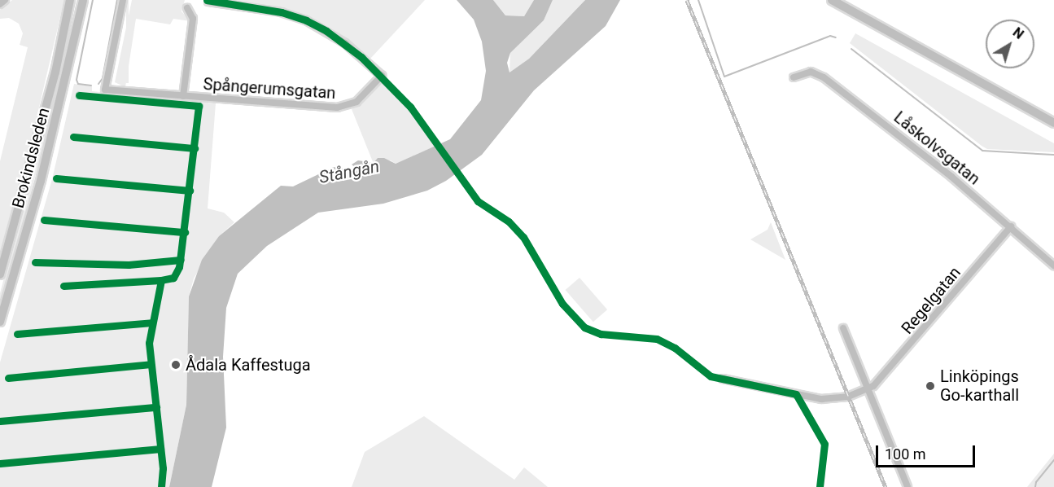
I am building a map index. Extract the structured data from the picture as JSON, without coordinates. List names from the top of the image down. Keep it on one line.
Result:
{"streets":{"main road":["Brokindsleden"],"street":["Spångerumsgatan","Låskolvsgatan","Regelgatan"]},"crossings":[["Låskolvsgatan","Regelgatan"]],"water":["Stångån"],"places":["Ådala Kaffestuga","Linköpings Go-karthall"],"scale_bar":"100 m","north":"top right"}
